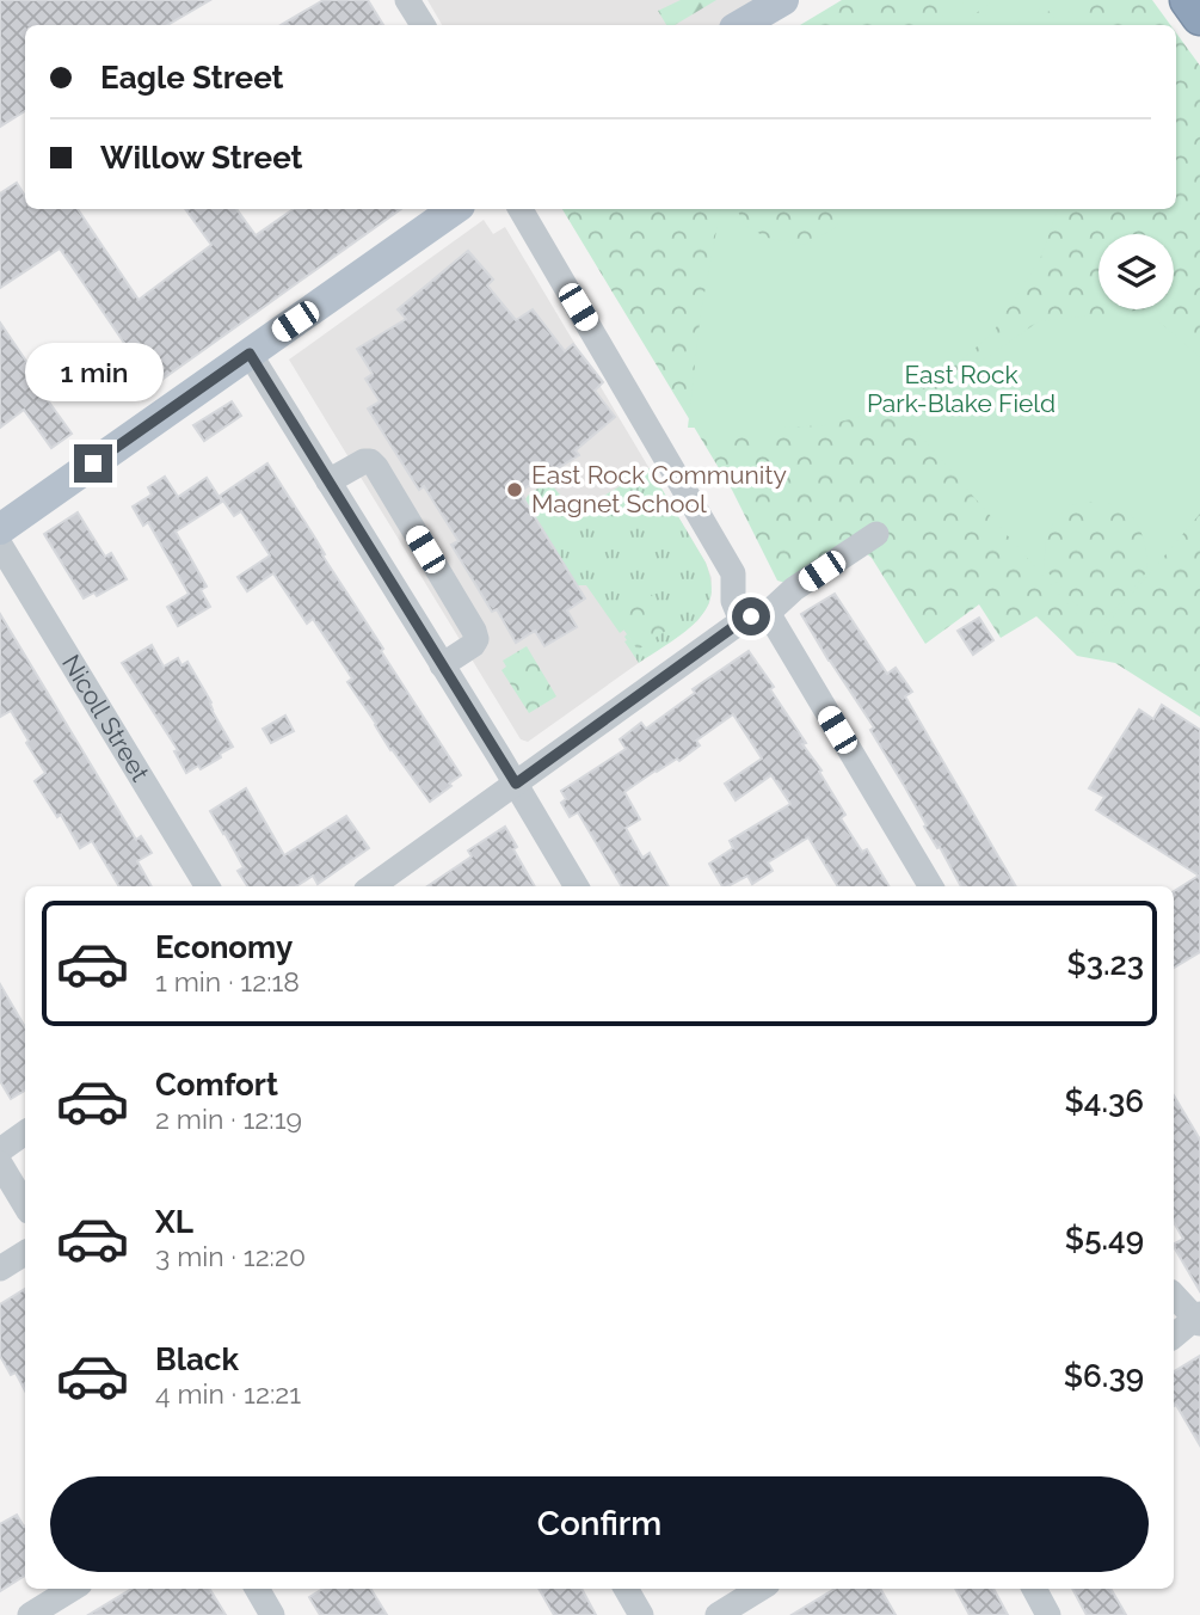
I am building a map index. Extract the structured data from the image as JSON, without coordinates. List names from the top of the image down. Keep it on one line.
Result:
{"streets":{"street":["Nicoll Street"]},"parks":["East Rock Park-Blake Field"],"places":["East Rock Community Magnet School"],"page":{"banner":["Eagle Street","Willow Street"],"bubble":"1 min","list":[{"name":"Economy","note":"1 min · 12:18","value":"$3.23"},{"name":"Comfort","note":"2 min · 12:19","value":"$4.36"},{"name":"XL","note":"3 min · 12:20","value":"$5.49"},{"name":"Black","note":"4 min · 12:21","value":"$6.39"}],"buttons":"Confirm"}}
